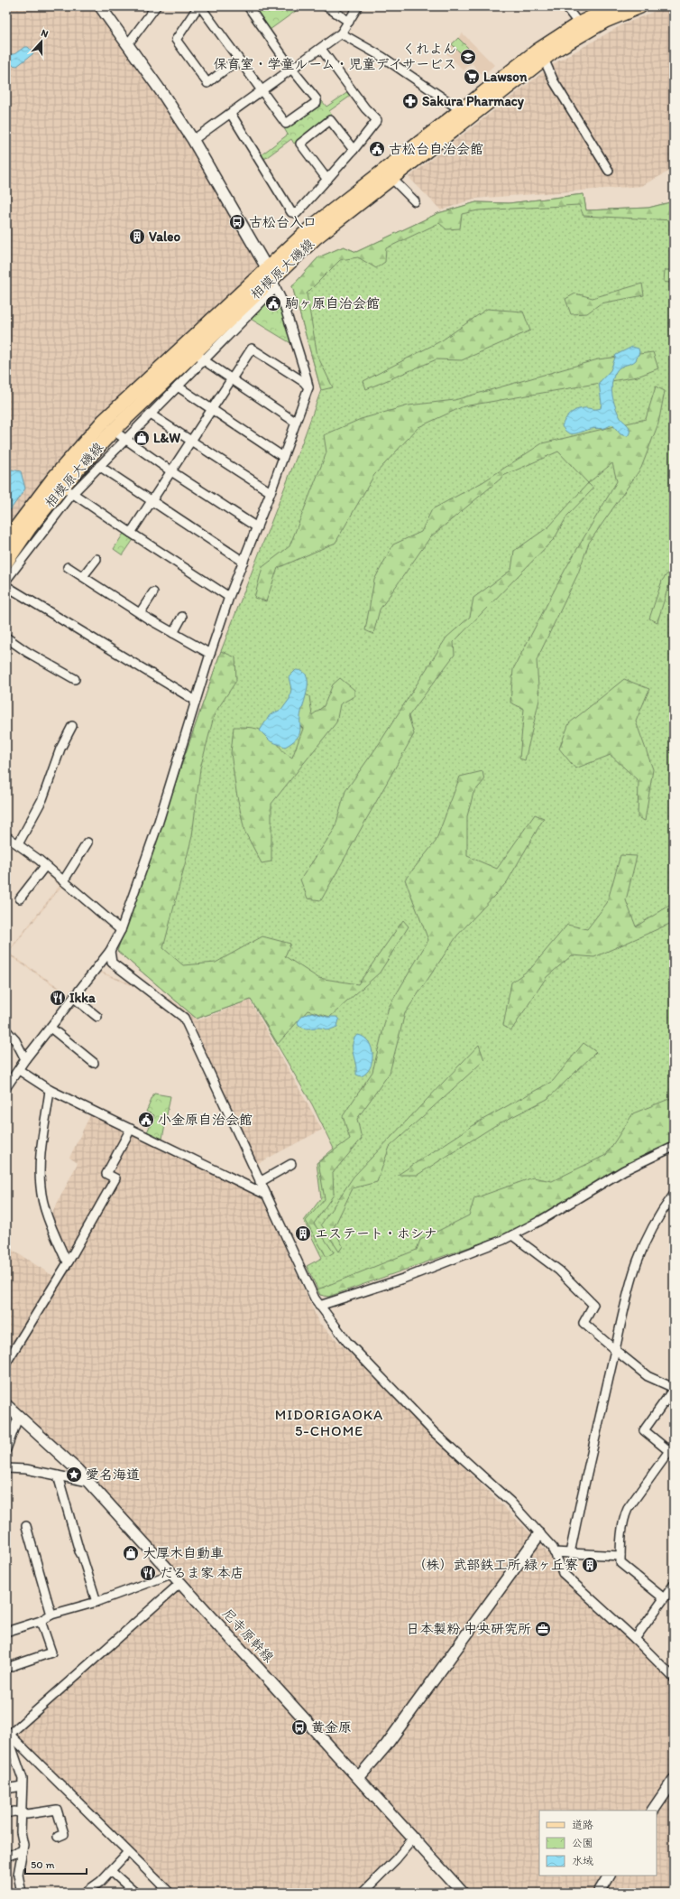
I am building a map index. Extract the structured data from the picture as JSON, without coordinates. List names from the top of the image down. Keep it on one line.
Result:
{"streets":{"main road":["相模原大磯線"],"street":["尼寺原幹線"]},"districts":["MIDORIGAOKA 5-CHOME"],"places":{"school or university":["くれよん 保育室・学童ルーム・児童デイサービス"],"supermarket":["Lawson"],"pharmacy":["Sakura Pharmacy"],"public building":["古松台自治会館","駒ヶ原自治会館","小金原自治会館"],"bus stop":["古松台入口","黄金原"],"building":["Valeo","エステート・ホシナ","（株）武部鉄工所 緑ヶ丘寮"],"shop":["L&W","大厚木自動車"],"restaurant":["Ikka","だるま家 本店"],"place":["愛名海道"],"office":["日本製粉 中央研究所"]},"legend":["道路","公園","水域"],"scale_bar":"50 m","north":"top"}
